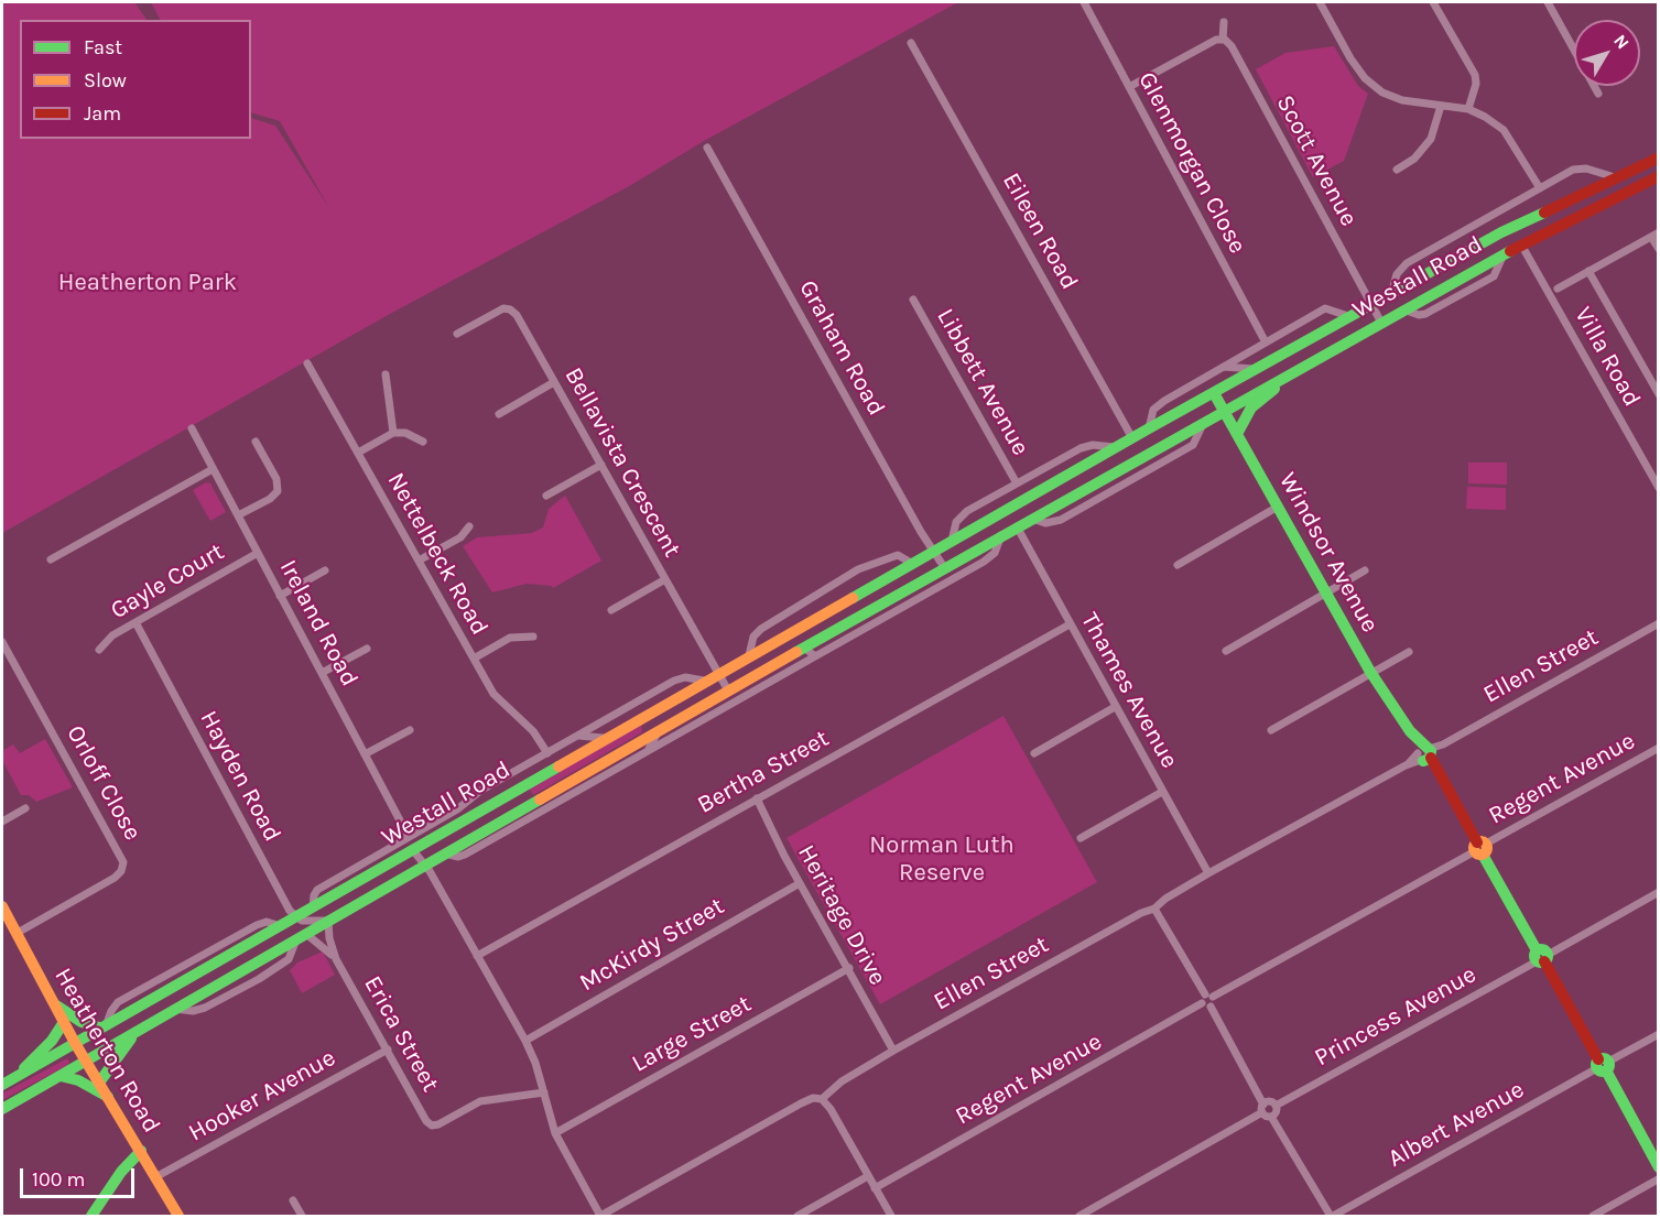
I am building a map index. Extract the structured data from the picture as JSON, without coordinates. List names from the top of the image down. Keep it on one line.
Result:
{"streets":{"main road":["Westall Road","Windsor Avenue","Heatherton Road"],"street":["Scott Avenue","Glenmorgan Close","Eileen Road","Graham Road","Villa Road","Libbett Avenue","Bellavista Crescent","Nettelbeck Road","Gayle Court","Ireland Road","Ellen Street","Thames Avenue","Bertha Street","Hayden Road","Regent Avenue","Orloff Close","Heritage Drive","McKirdy Street","Princess Avenue","Erica Street","Large Street","Hooker Avenue","Albert Avenue"]},"crossings":[["Scott Avenue","Westall Road"],["Glenmorgan Close","Westall Road"],["Eileen Road","Westall Road"],["Westall Road","Graham Road"],["Westall Road","Villa Road"],["Westall Road","Libbett Avenue"],["Westall Road","Bellavista Crescent"],["Westall Road","Windsor Avenue"],["Westall Road","Nettelbeck Road"],["Westall Road","Ireland Road"],["Westall Road","Thames Avenue"],["Westall Road","Hayden Road"],["Westall Road","Erica Street"],["Westall Road","Heatherton Road"],["Windsor Avenue","Ellen Street"],["Windsor Avenue","Regent Avenue"],["Windsor Avenue","Princess Avenue"],["Windsor Avenue","Albert Avenue"],["Gayle Court","Ireland Road"],["Gayle Court","Hayden Road"],["Ireland Road","Ellen Street"],["Ireland Road","Bertha Street"],["Ireland Road","McKirdy Street"],["Ireland Road","Erica Street"],["Ireland Road","Large Street"],["Ellen Street","Thames Avenue"],["Ellen Street","Heritage Drive"],["Thames Avenue","Bertha Street"],["Bertha Street","Heritage Drive"],["Orloff Close","Heatherton Road"],["Heritage Drive","McKirdy Street"],["Heritage Drive","Large Street"],["Erica Street","Hooker Avenue"],["Heatherton Road","Hooker Avenue"]],"parks":["Heatherton Park","Norman Luth Reserve"],"legend":["Fast","Slow","Jam"],"scale_bar":"100 m","north":"top right"}
